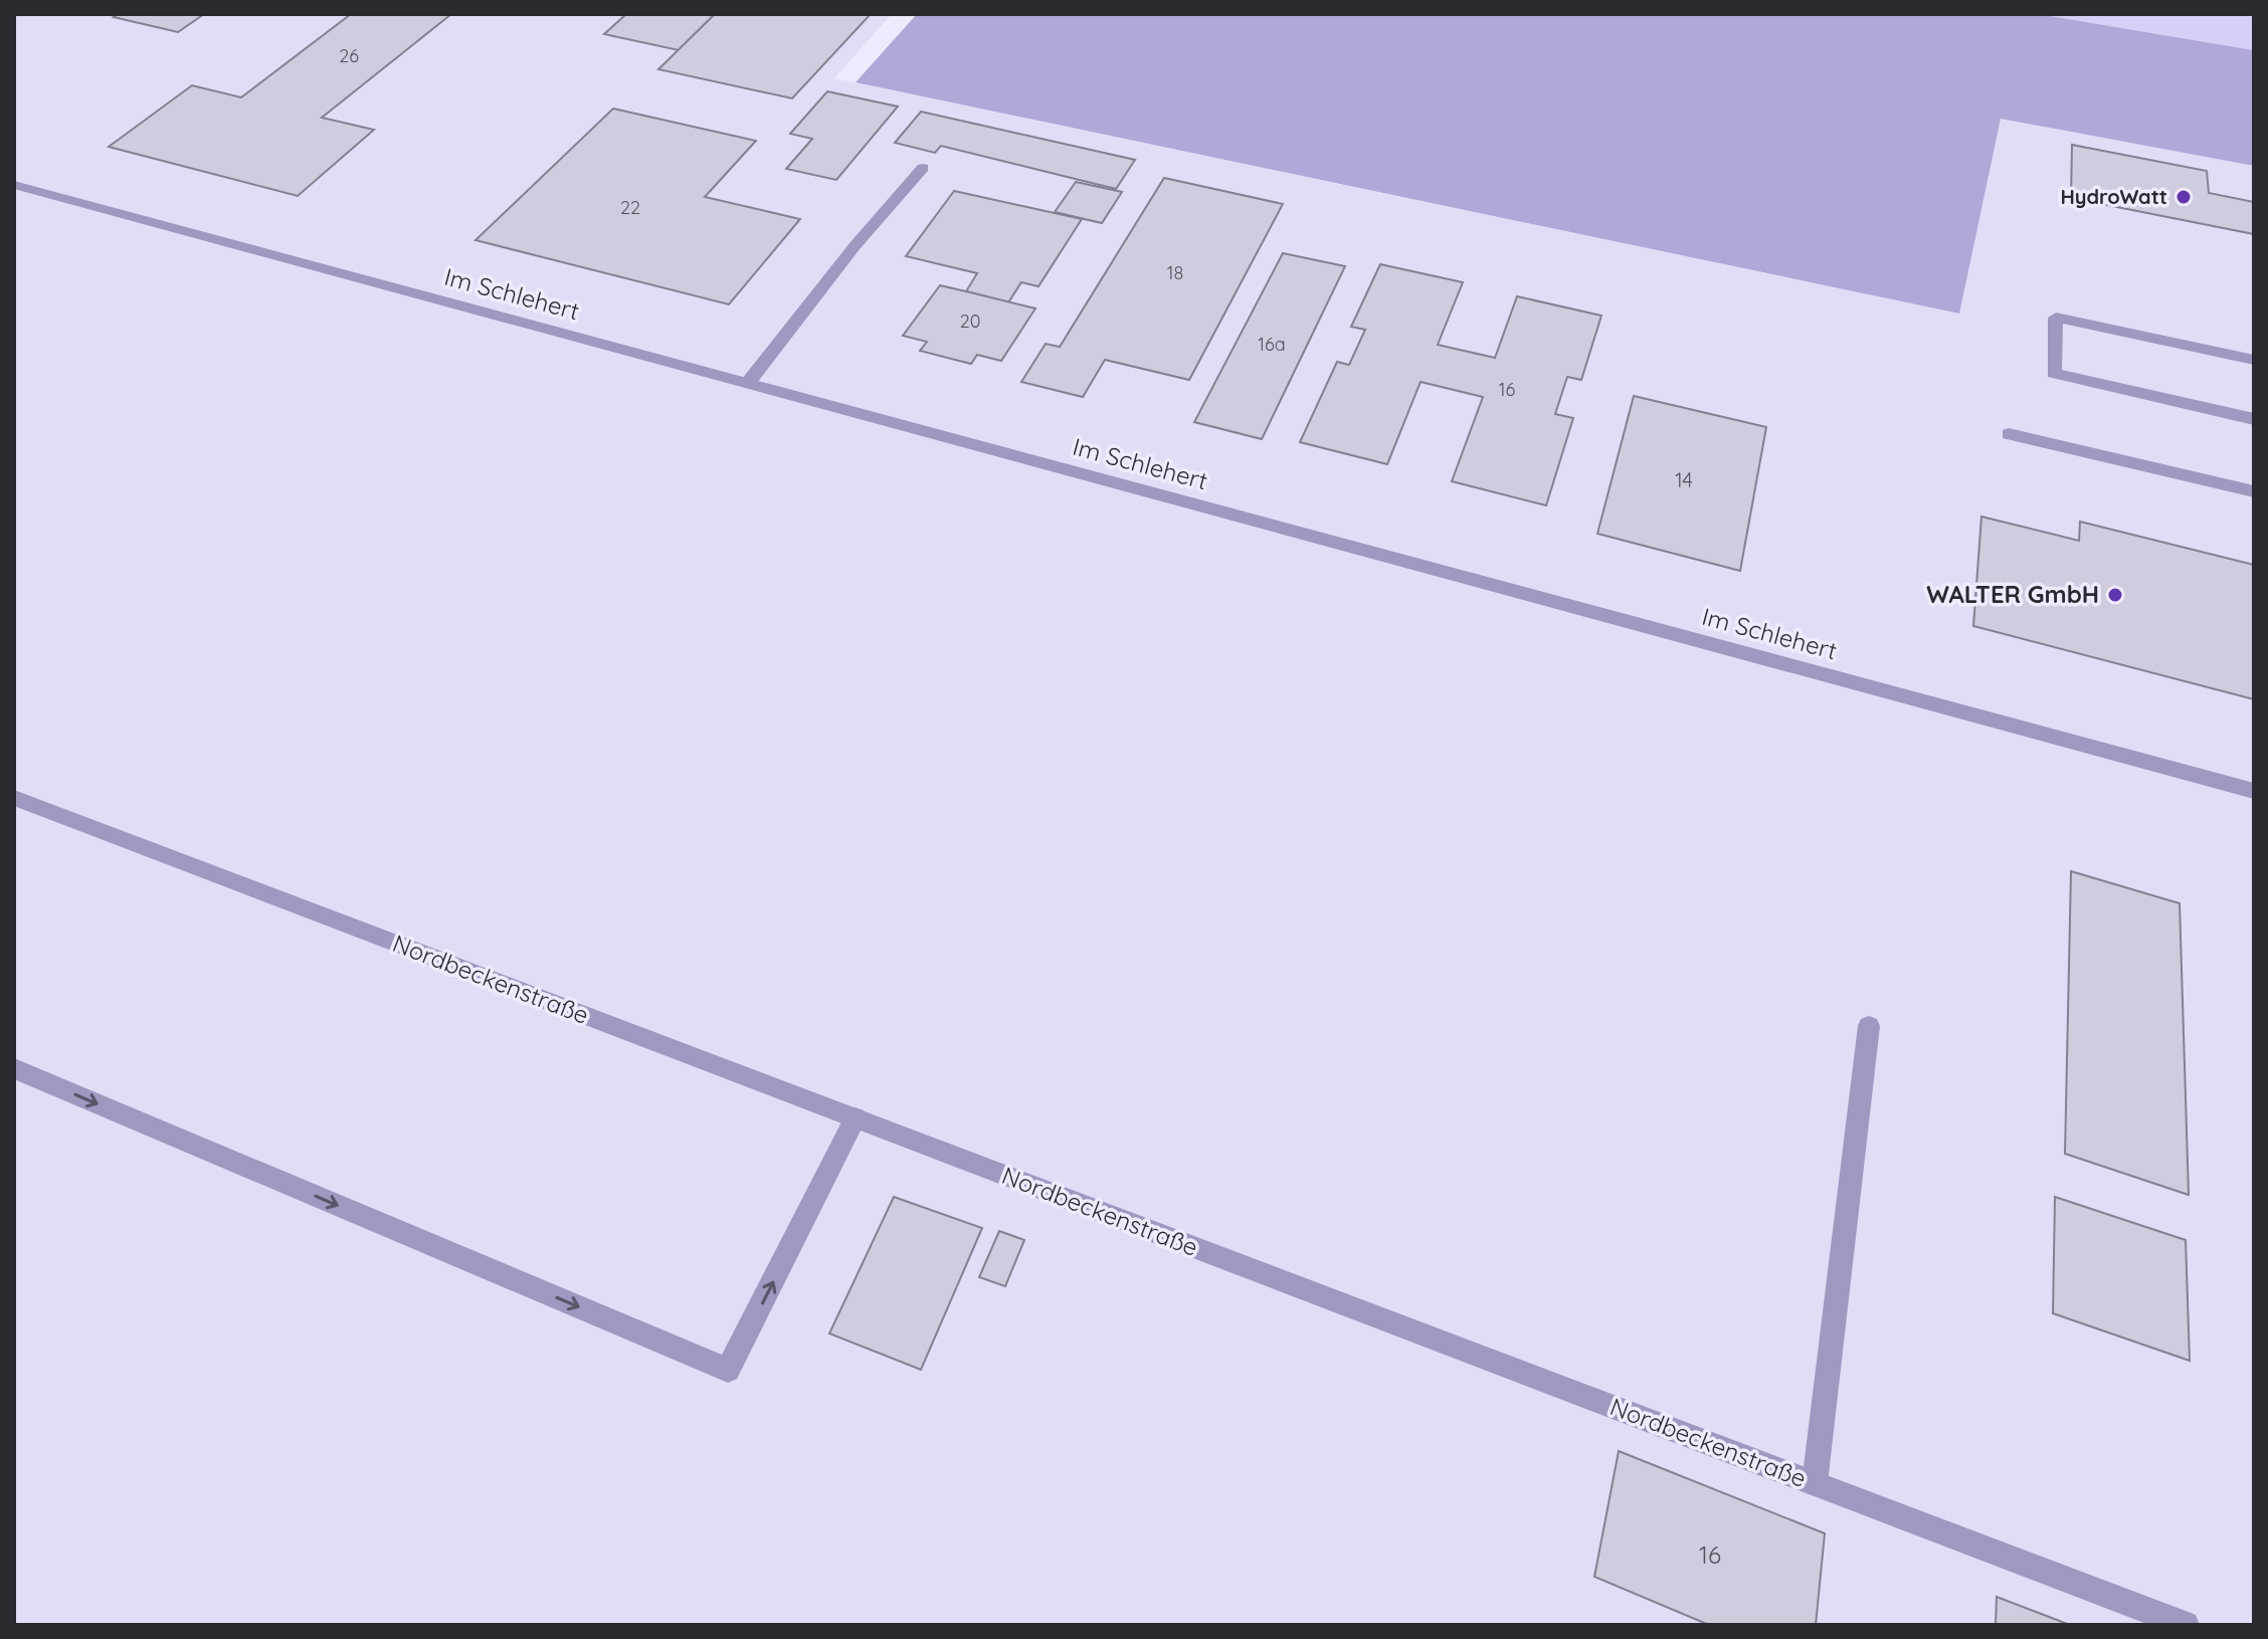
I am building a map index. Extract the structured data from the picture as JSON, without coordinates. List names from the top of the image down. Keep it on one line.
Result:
{"streets":{"street":["Im Schlehert","Nordbeckenstraße"]},"places":["HydroWatt","WALTER GmbH"],"house_numbers":["26","22","18","20","16a","16","14","16"]}
